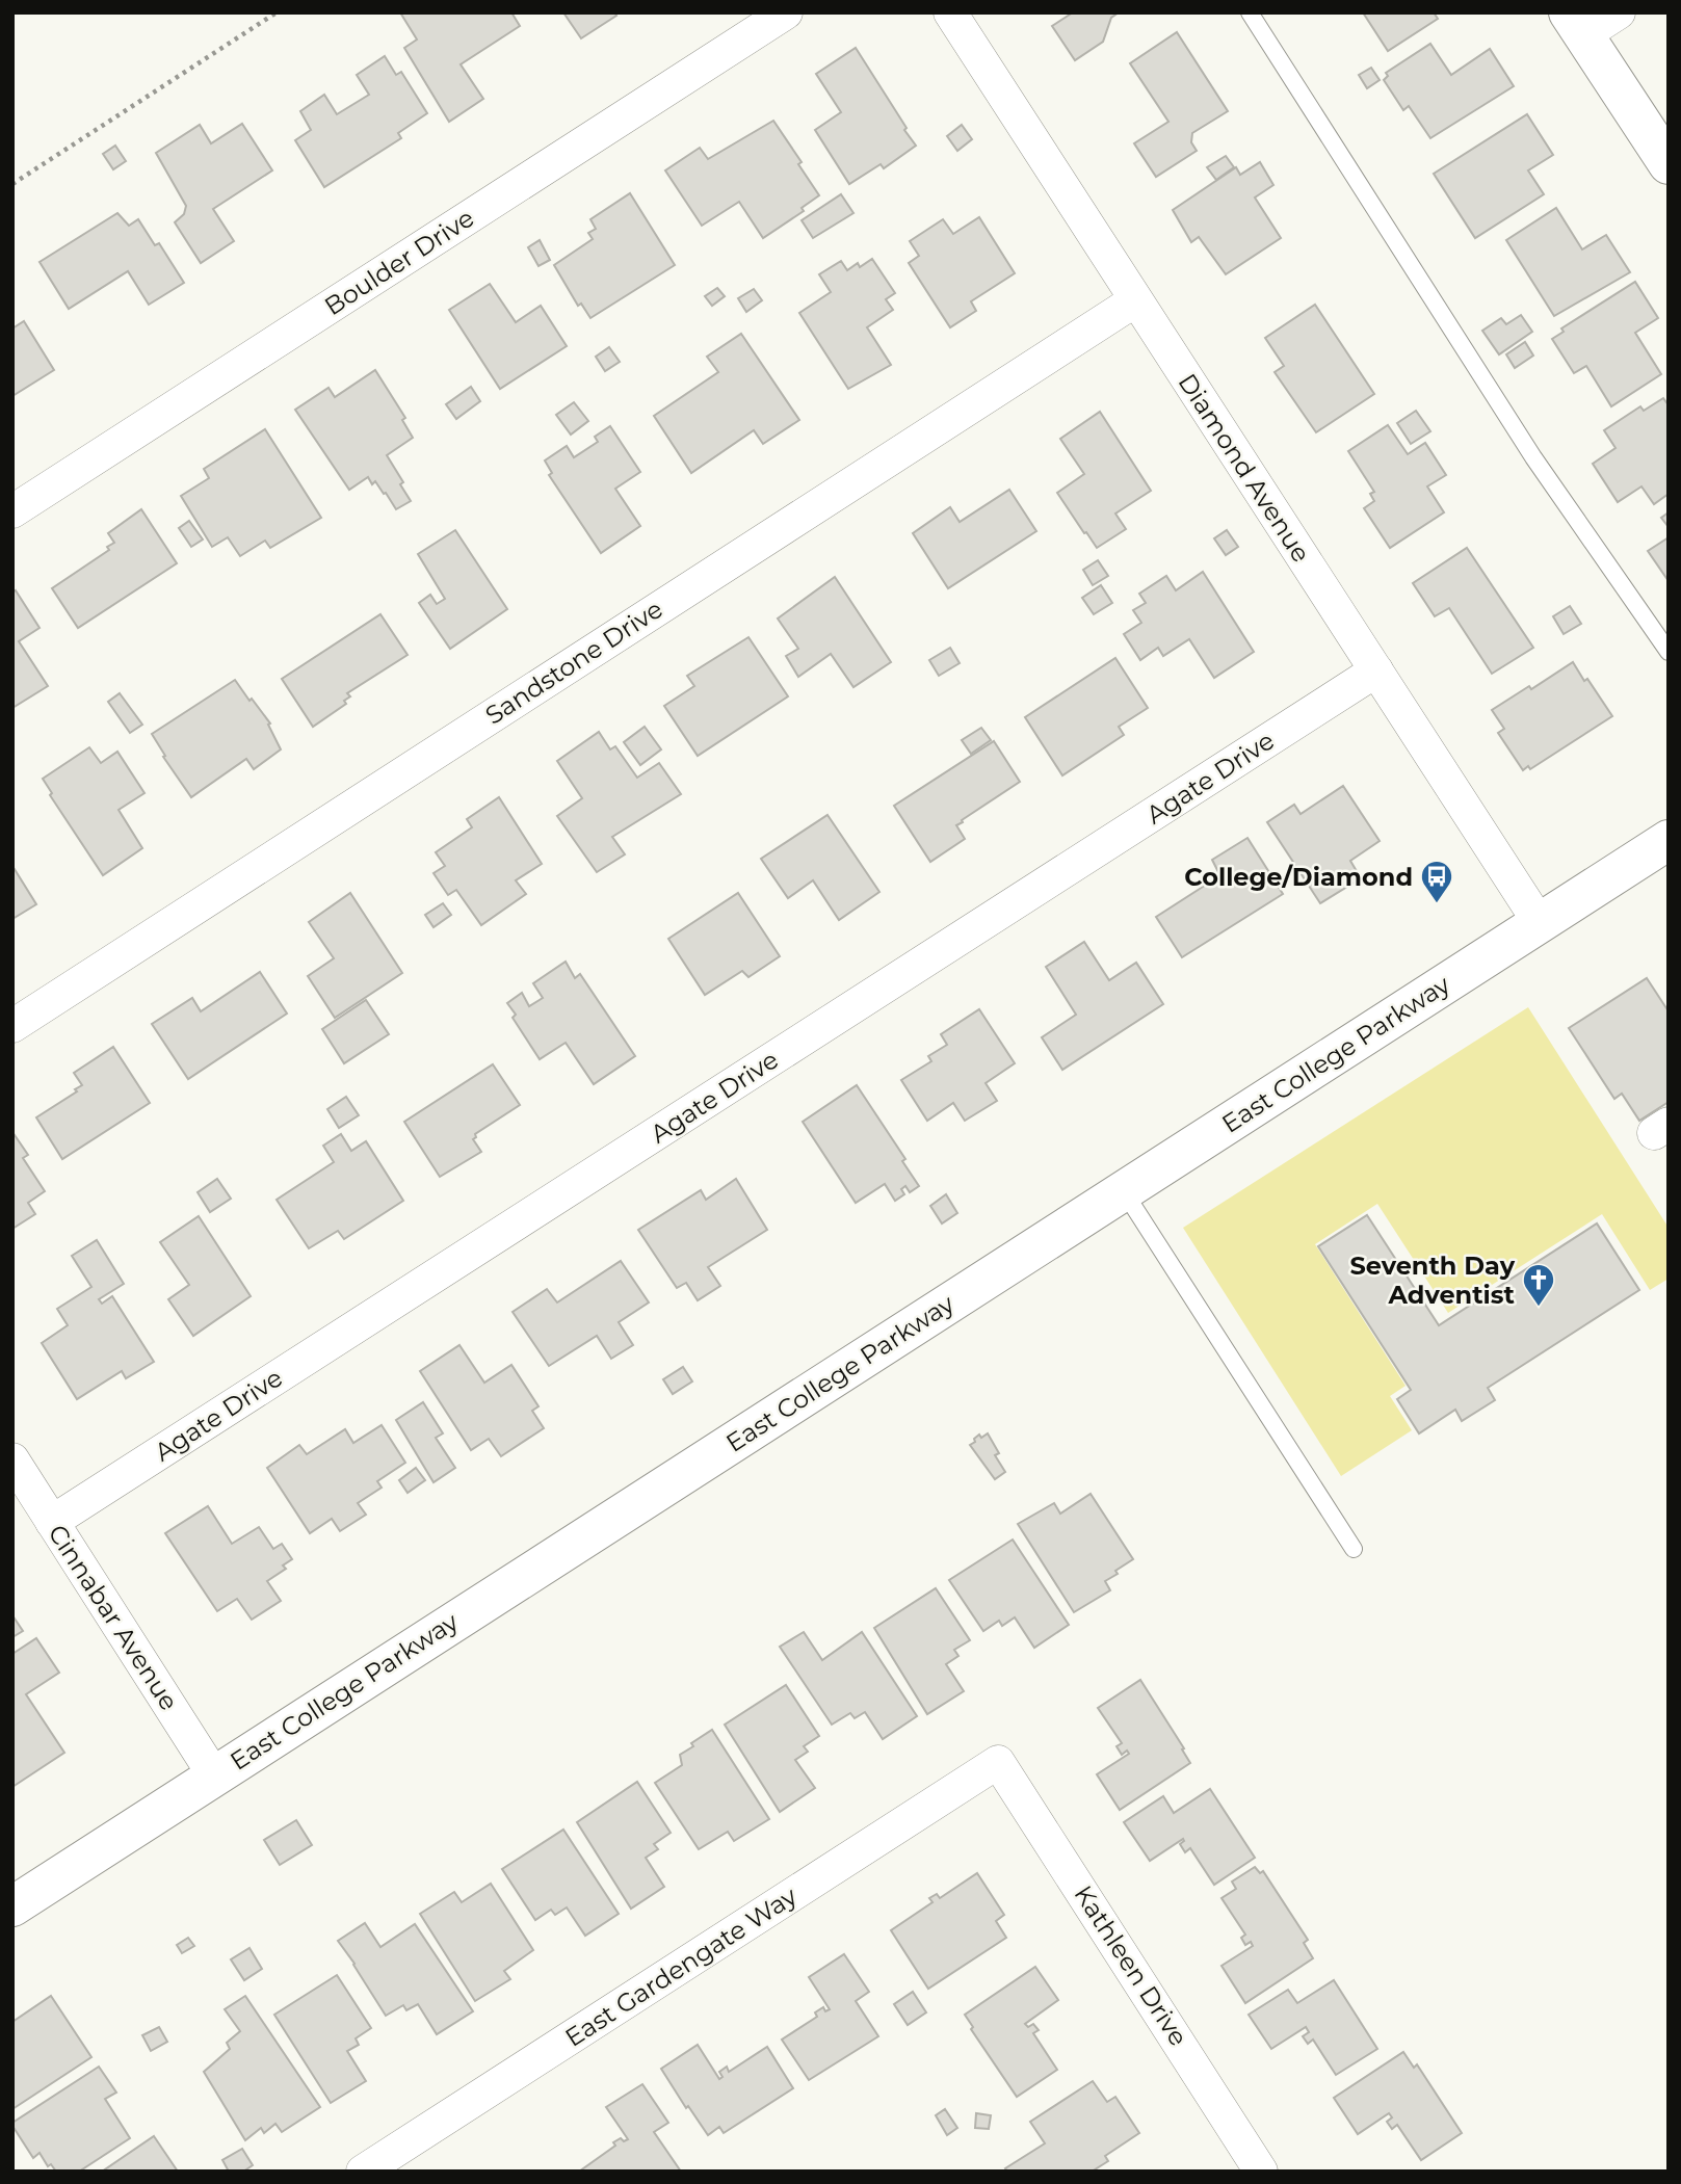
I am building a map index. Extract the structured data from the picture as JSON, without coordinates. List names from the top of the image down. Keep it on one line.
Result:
{"streets":{"main road":["East College Parkway"],"street":["Boulder Drive","Diamond Avenue","Sandstone Drive","Agate Drive","Cinnabar Avenue","Kathleen Drive","East Gardengate Way"]},"crossings":[["Diamond Avenue","Sandstone Drive"],["Diamond Avenue","Agate Drive"],["Diamond Avenue","East College Parkway"],["Agate Drive","Cinnabar Avenue"],["East College Parkway","Cinnabar Avenue"],["Kathleen Drive","East Gardengate Way"]],"places":{"bus stop":["College/Diamond"],"church":["Seventh Day Adventist"]}}
